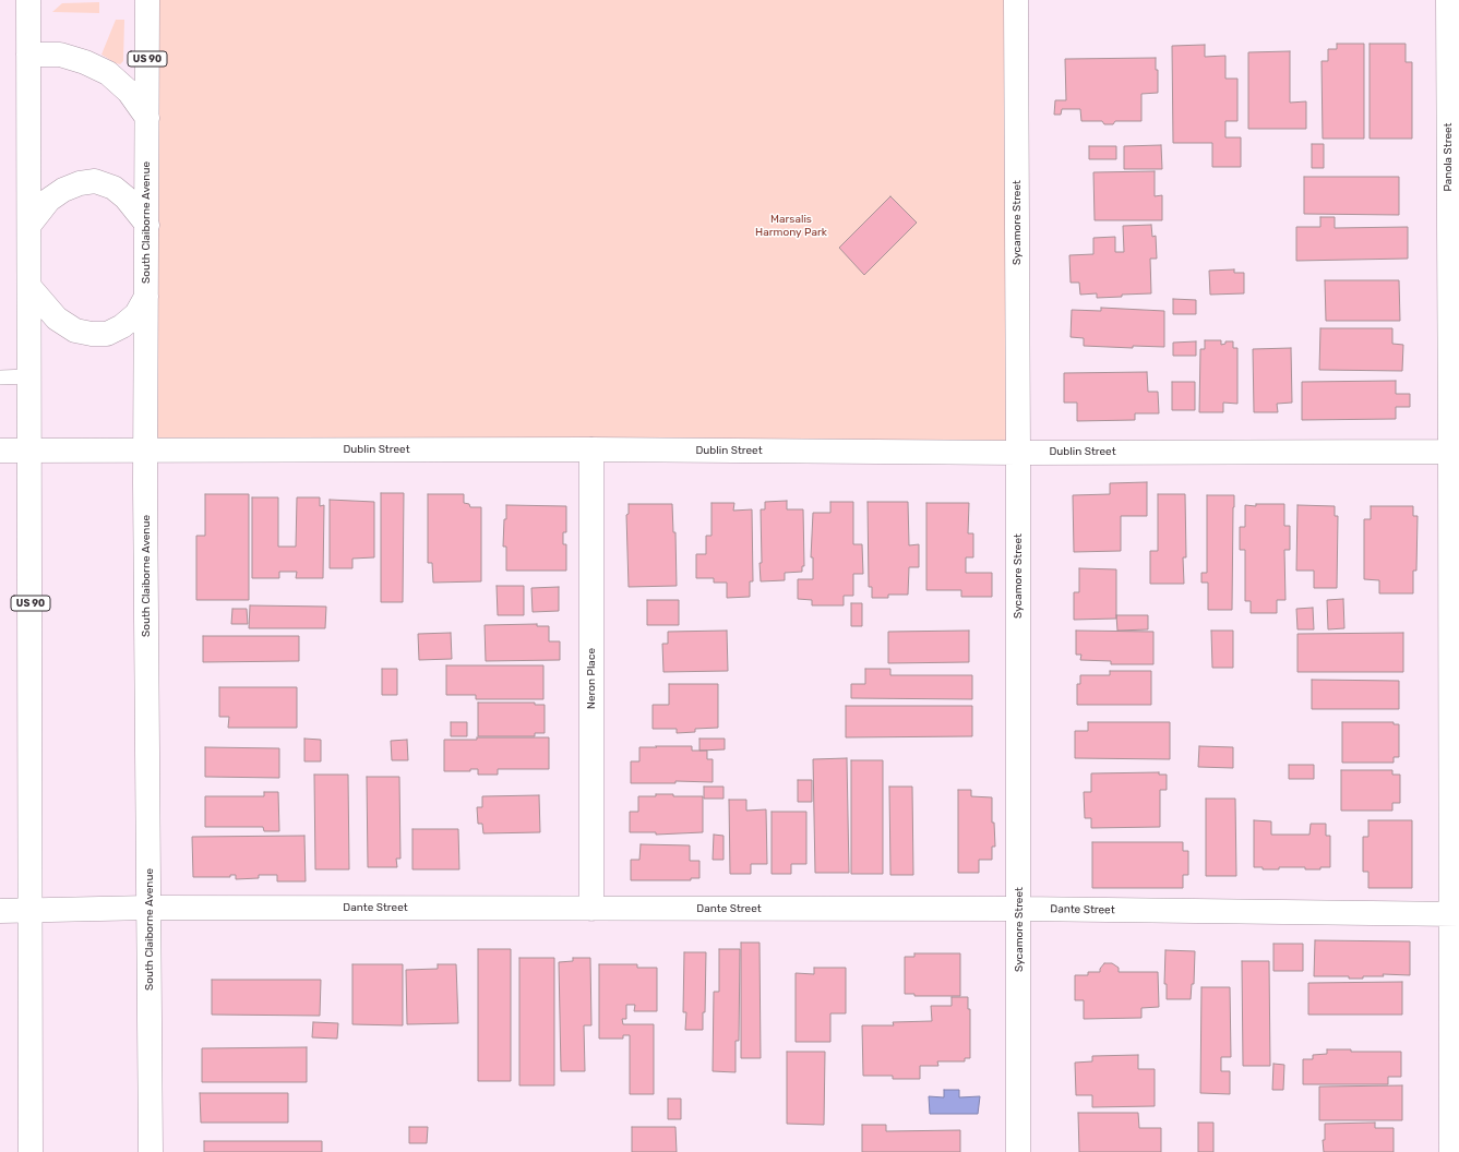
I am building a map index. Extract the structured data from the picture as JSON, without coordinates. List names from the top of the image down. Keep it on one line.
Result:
{"streets":{"street":["US 90","Panola Street","South Claiborne Avenue","Sycamore Street","Dublin Street","Neron Place","Dante Street"]},"crossings":[["US 90","South Claiborne Avenue"],["US 90","Dublin Street"],["US 90","Dante Street"],["Panola Street","Dublin Street"],["Panola Street","Dante Street"],["South Claiborne Avenue","Dublin Street"],["South Claiborne Avenue","Dante Street"],["Sycamore Street","Dublin Street"],["Sycamore Street","Dante Street"],["Dublin Street","Neron Place"],["Neron Place","Dante Street"]],"parks":["Marsalis Harmony Park"]}
